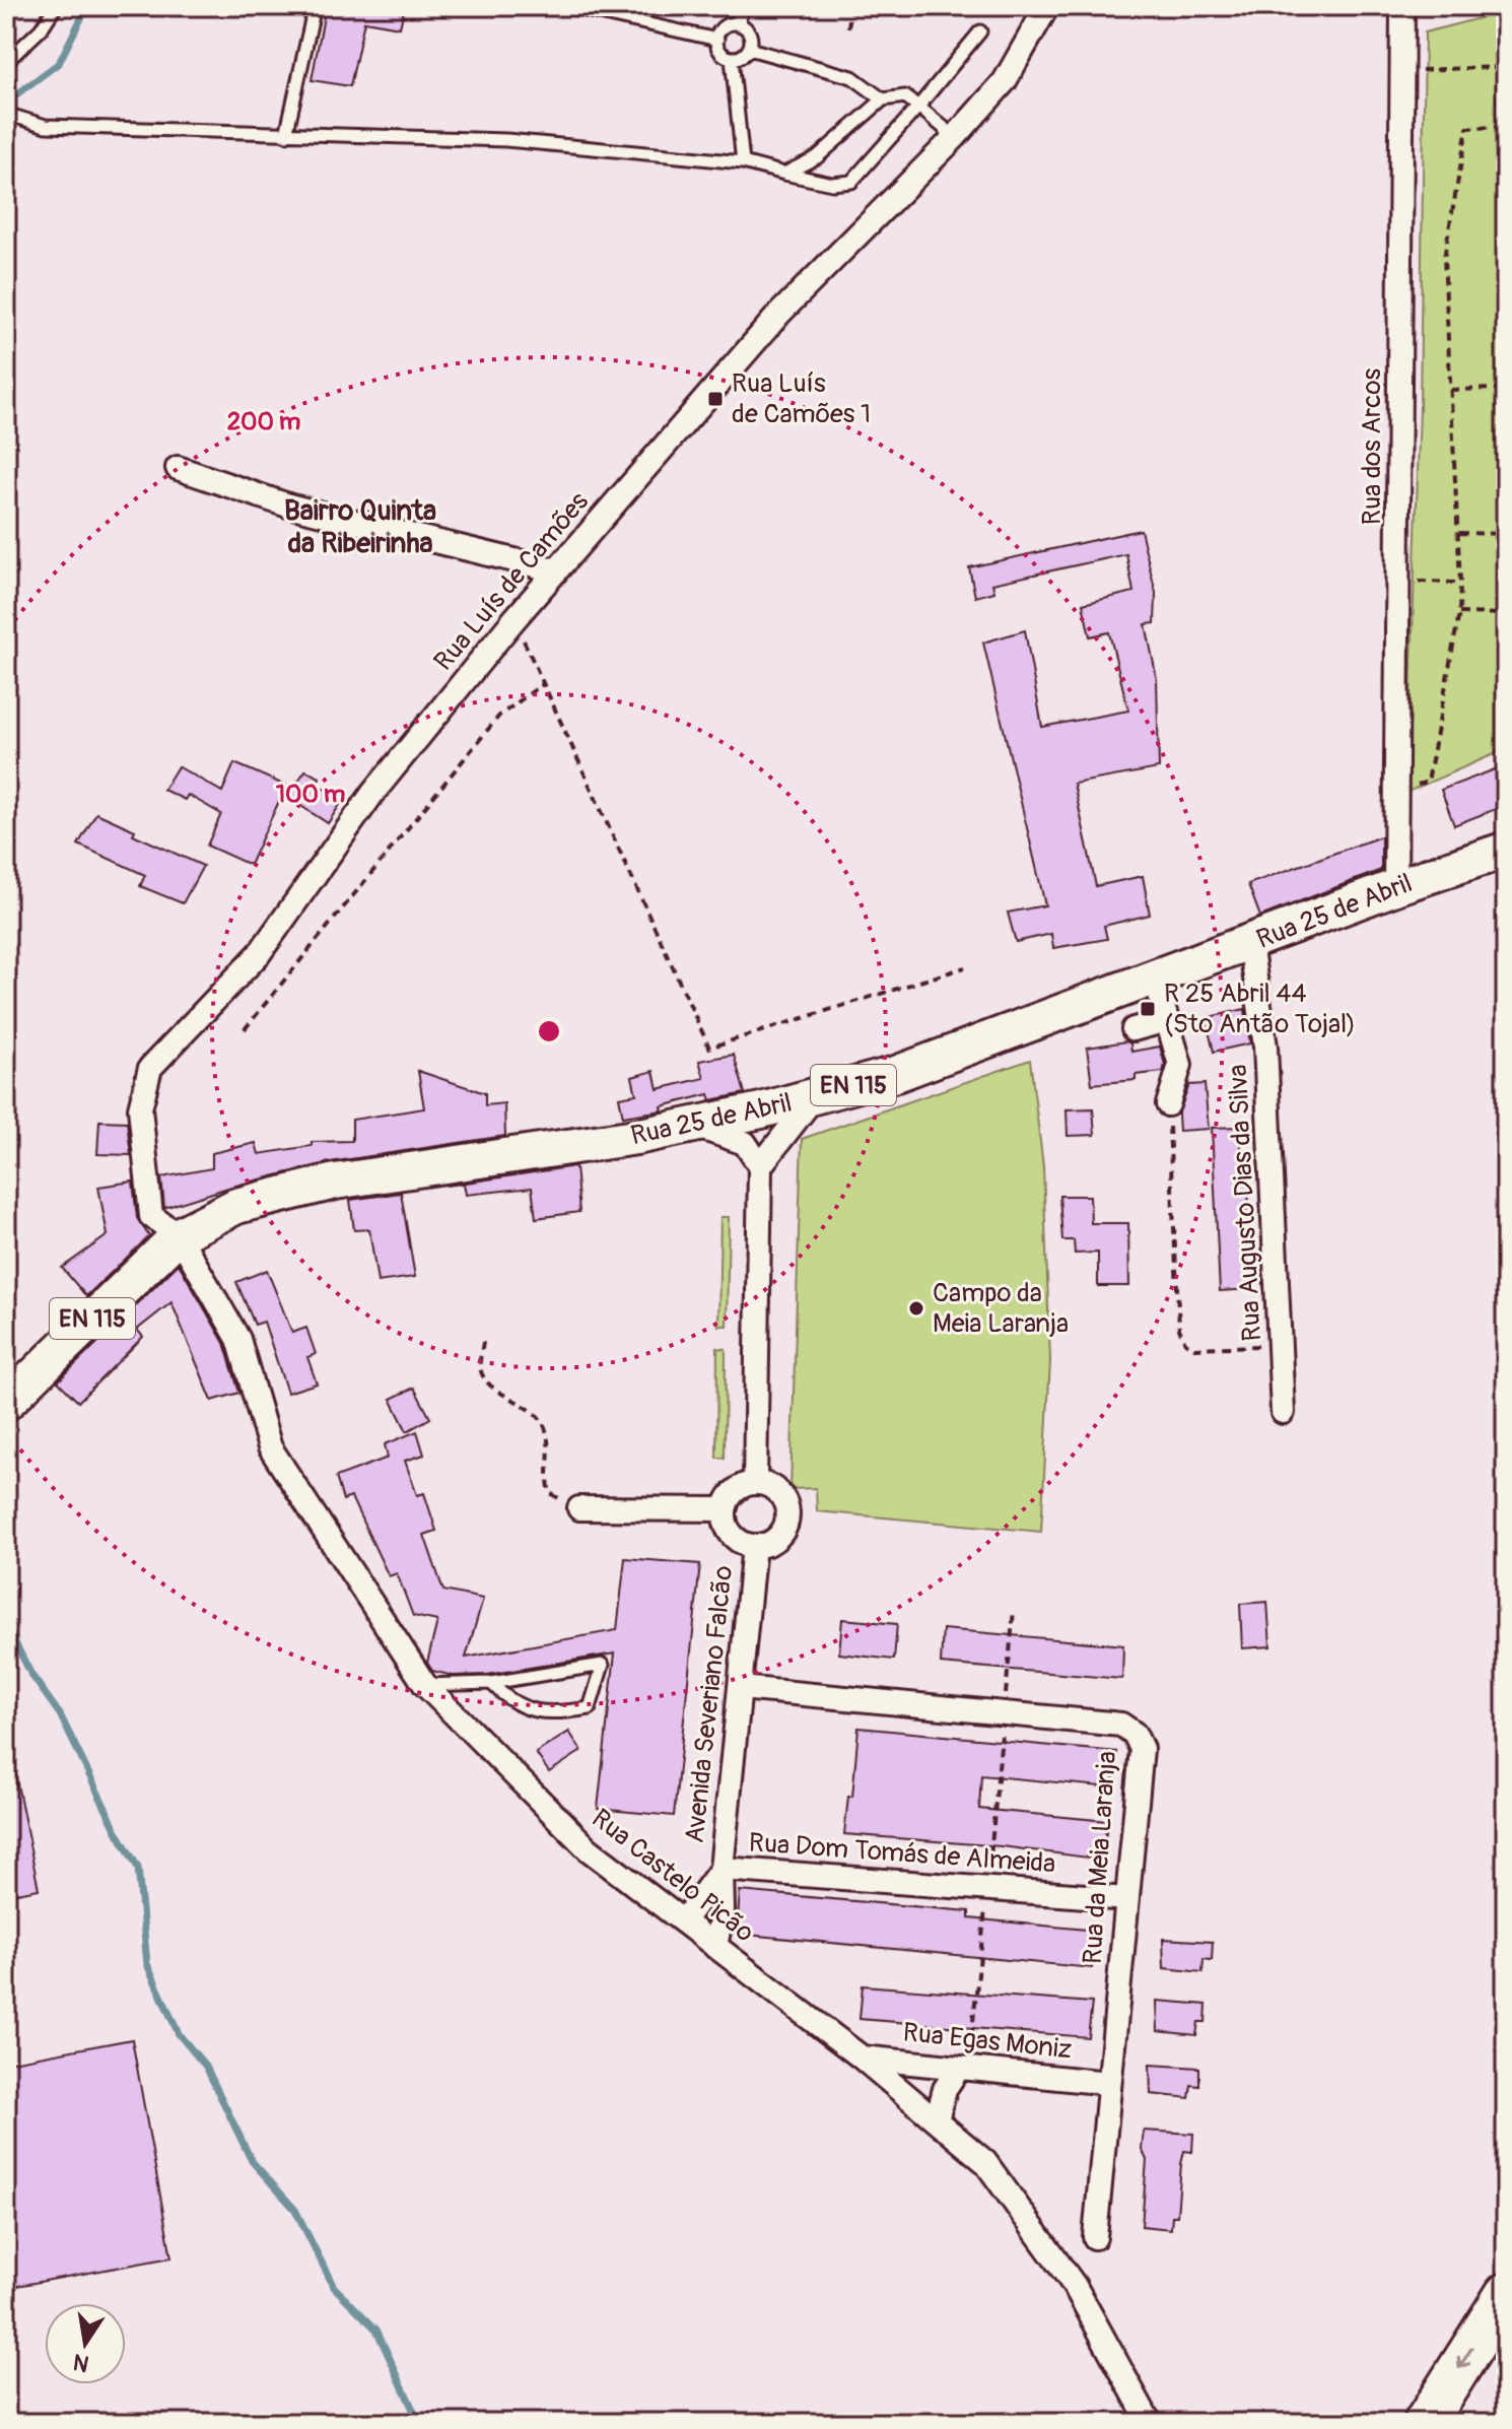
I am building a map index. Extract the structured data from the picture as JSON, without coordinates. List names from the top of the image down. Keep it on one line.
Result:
{"streets":{"main road":["Rua 25 de Abril","EN 115"],"street":["Rua dos Arcos","Rua Luís de Camões","Rua Augusto Dias da Silva","Avenida Severiano Falcão","Rua Dom Tomás de Almeida","Rua da Meia Laranja","Rua Castelo Picão","Rua Egas Moniz"]},"crossings":[["Rua dos Arcos","Rua 25 de Abril"],["Rua Luís de Camões","Rua 25 de Abril"],["Rua Luís de Camões","EN 115"],["Rua Luís de Camões","Rua Castelo Picão"],["Rua 25 de Abril","EN 115"],["Rua 25 de Abril","Rua Augusto Dias da Silva"],["Rua 25 de Abril","Rua Castelo Picão"],["EN 115","Rua Castelo Picão"],["Avenida Severiano Falcão","Rua Dom Tomás de Almeida"],["Avenida Severiano Falcão","Rua da Meia Laranja"],["Avenida Severiano Falcão","Rua Castelo Picão"],["Rua Dom Tomás de Almeida","Rua da Meia Laranja"],["Rua da Meia Laranja","Rua Egas Moniz"],["Rua Castelo Picão","Rua Egas Moniz"]],"districts":["Bairro Quinta da Ribeirinha"],"places":{"transit":["Rua Luís de Camões 1","R 25 Abril 44 (Sto Antão Tojal)"],"other":["Campo da Meia Laranja"]},"north":"bottom","rings":["200 m","100 m"]}
